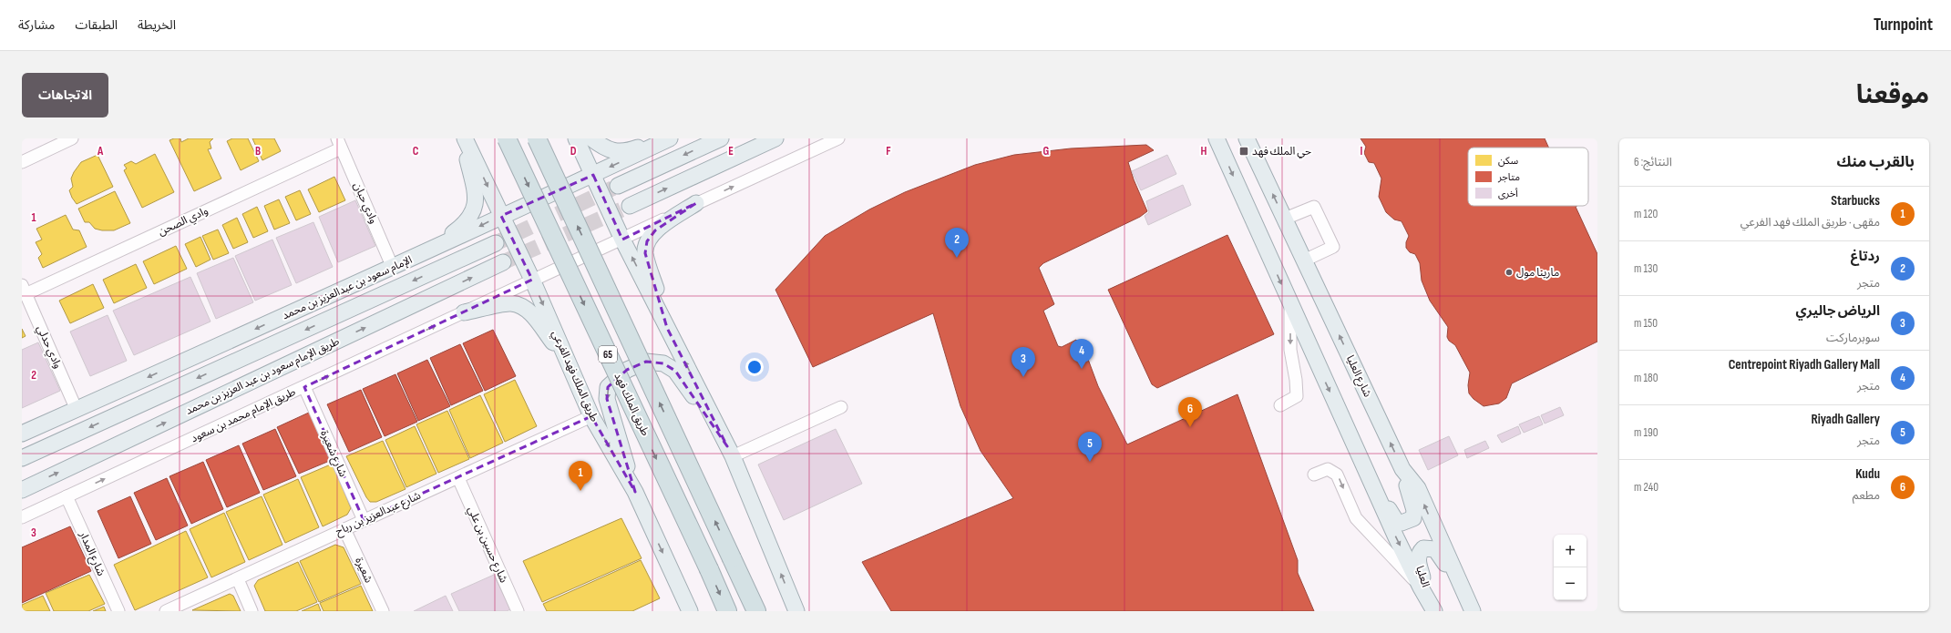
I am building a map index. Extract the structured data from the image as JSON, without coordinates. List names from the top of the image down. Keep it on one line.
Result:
{"streets":{"highway":["65","طريق الملك فهد"],"main road":["الإمام سعود بن عبدالعزيز بن محمد","طريق الإمام سعود بن عبد العزيز بن محمد","طريق الملك فهد الفرعي","شارع العليا","العليا"],"street":["وادي حبان","وادي الصحن","وادي حدلي","طريق الإمام محمد بن سعود","شارع شعيرة","شارع عبدالعزيز بن رباح","شارع حسين بن علي","شارع المدار","شعيرة"]},"crossings":[["وادي حبان","وادي الصحن"],["وادي حبان","الإمام سعود بن عبدالعزيز بن محمد"],["وادي الصحن","وادي حدلي"],["الإمام سعود بن عبدالعزيز بن محمد","وادي حدلي"],["الإمام سعود بن عبدالعزيز بن محمد","طريق الملك فهد الفرعي"],["طريق الملك فهد الفرعي","طريق الإمام محمد بن سعود"],["طريق الملك فهد الفرعي","شارع عبدالعزيز بن رباح"],["شارع العليا","العليا"],["طريق الإمام محمد بن سعود","شارع شعيرة"],["طريق الإمام محمد بن سعود","شارع المدار"],["شارع شعيرة","شارع عبدالعزيز بن رباح"],["شارع عبدالعزيز بن رباح","شارع حسين بن علي"],["شارع عبدالعزيز بن رباح","شعيرة"]],"one_way":["طريق الإمام محمد بن سعود"],"places":{"transit":["حي الملك فهد"],"other":["مارينا مول"]},"legend":["سكن","متاجر","أخرى"],"page":{"header":"Turnpoint","nav":["الخريطة","الطبقات","مشاركة"],"title":"موقعنا","buttons":"الاتجاهات","heading":["بالقرب منك","النتائج: 6"],"list":[{"mark":"1","name":"Starbucks","note":"مقهى · طريق الملك فهد الفرعي","value":"120 m"},{"mark":"2","name":"ردتاغ","note":"متجر","value":"130 m"},{"mark":"3","name":"الرياض جاليري","note":"سوبرماركت","value":"150 m"},{"mark":"4","name":"Centrepoint Riyadh Gallery Mall","note":"متجر","value":"180 m"},{"mark":"5","name":"Riyadh Gallery","note":"متجر","value":"190 m"},{"mark":"6","name":"Kudu","note":"مطعم","value":"240 m"}],"pins":["2","4","3","6","5","1"],"map_buttons":["+","−"]},"grid":{"columns":["A","B","C","D","E","F","G","H","I"],"rows":["1","2","3"]}}
